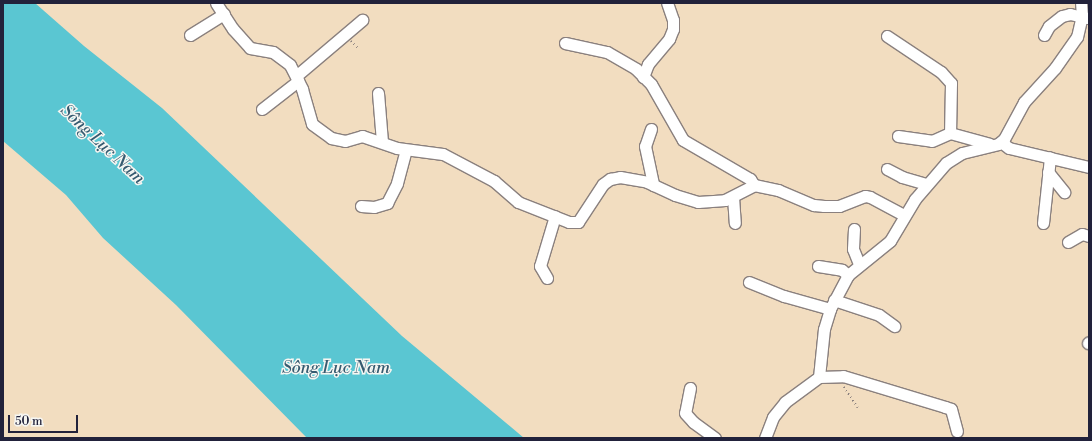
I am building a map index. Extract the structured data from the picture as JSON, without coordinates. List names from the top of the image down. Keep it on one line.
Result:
{"water":["Sông Lục Nam"],"scale_bar":"50 m"}
